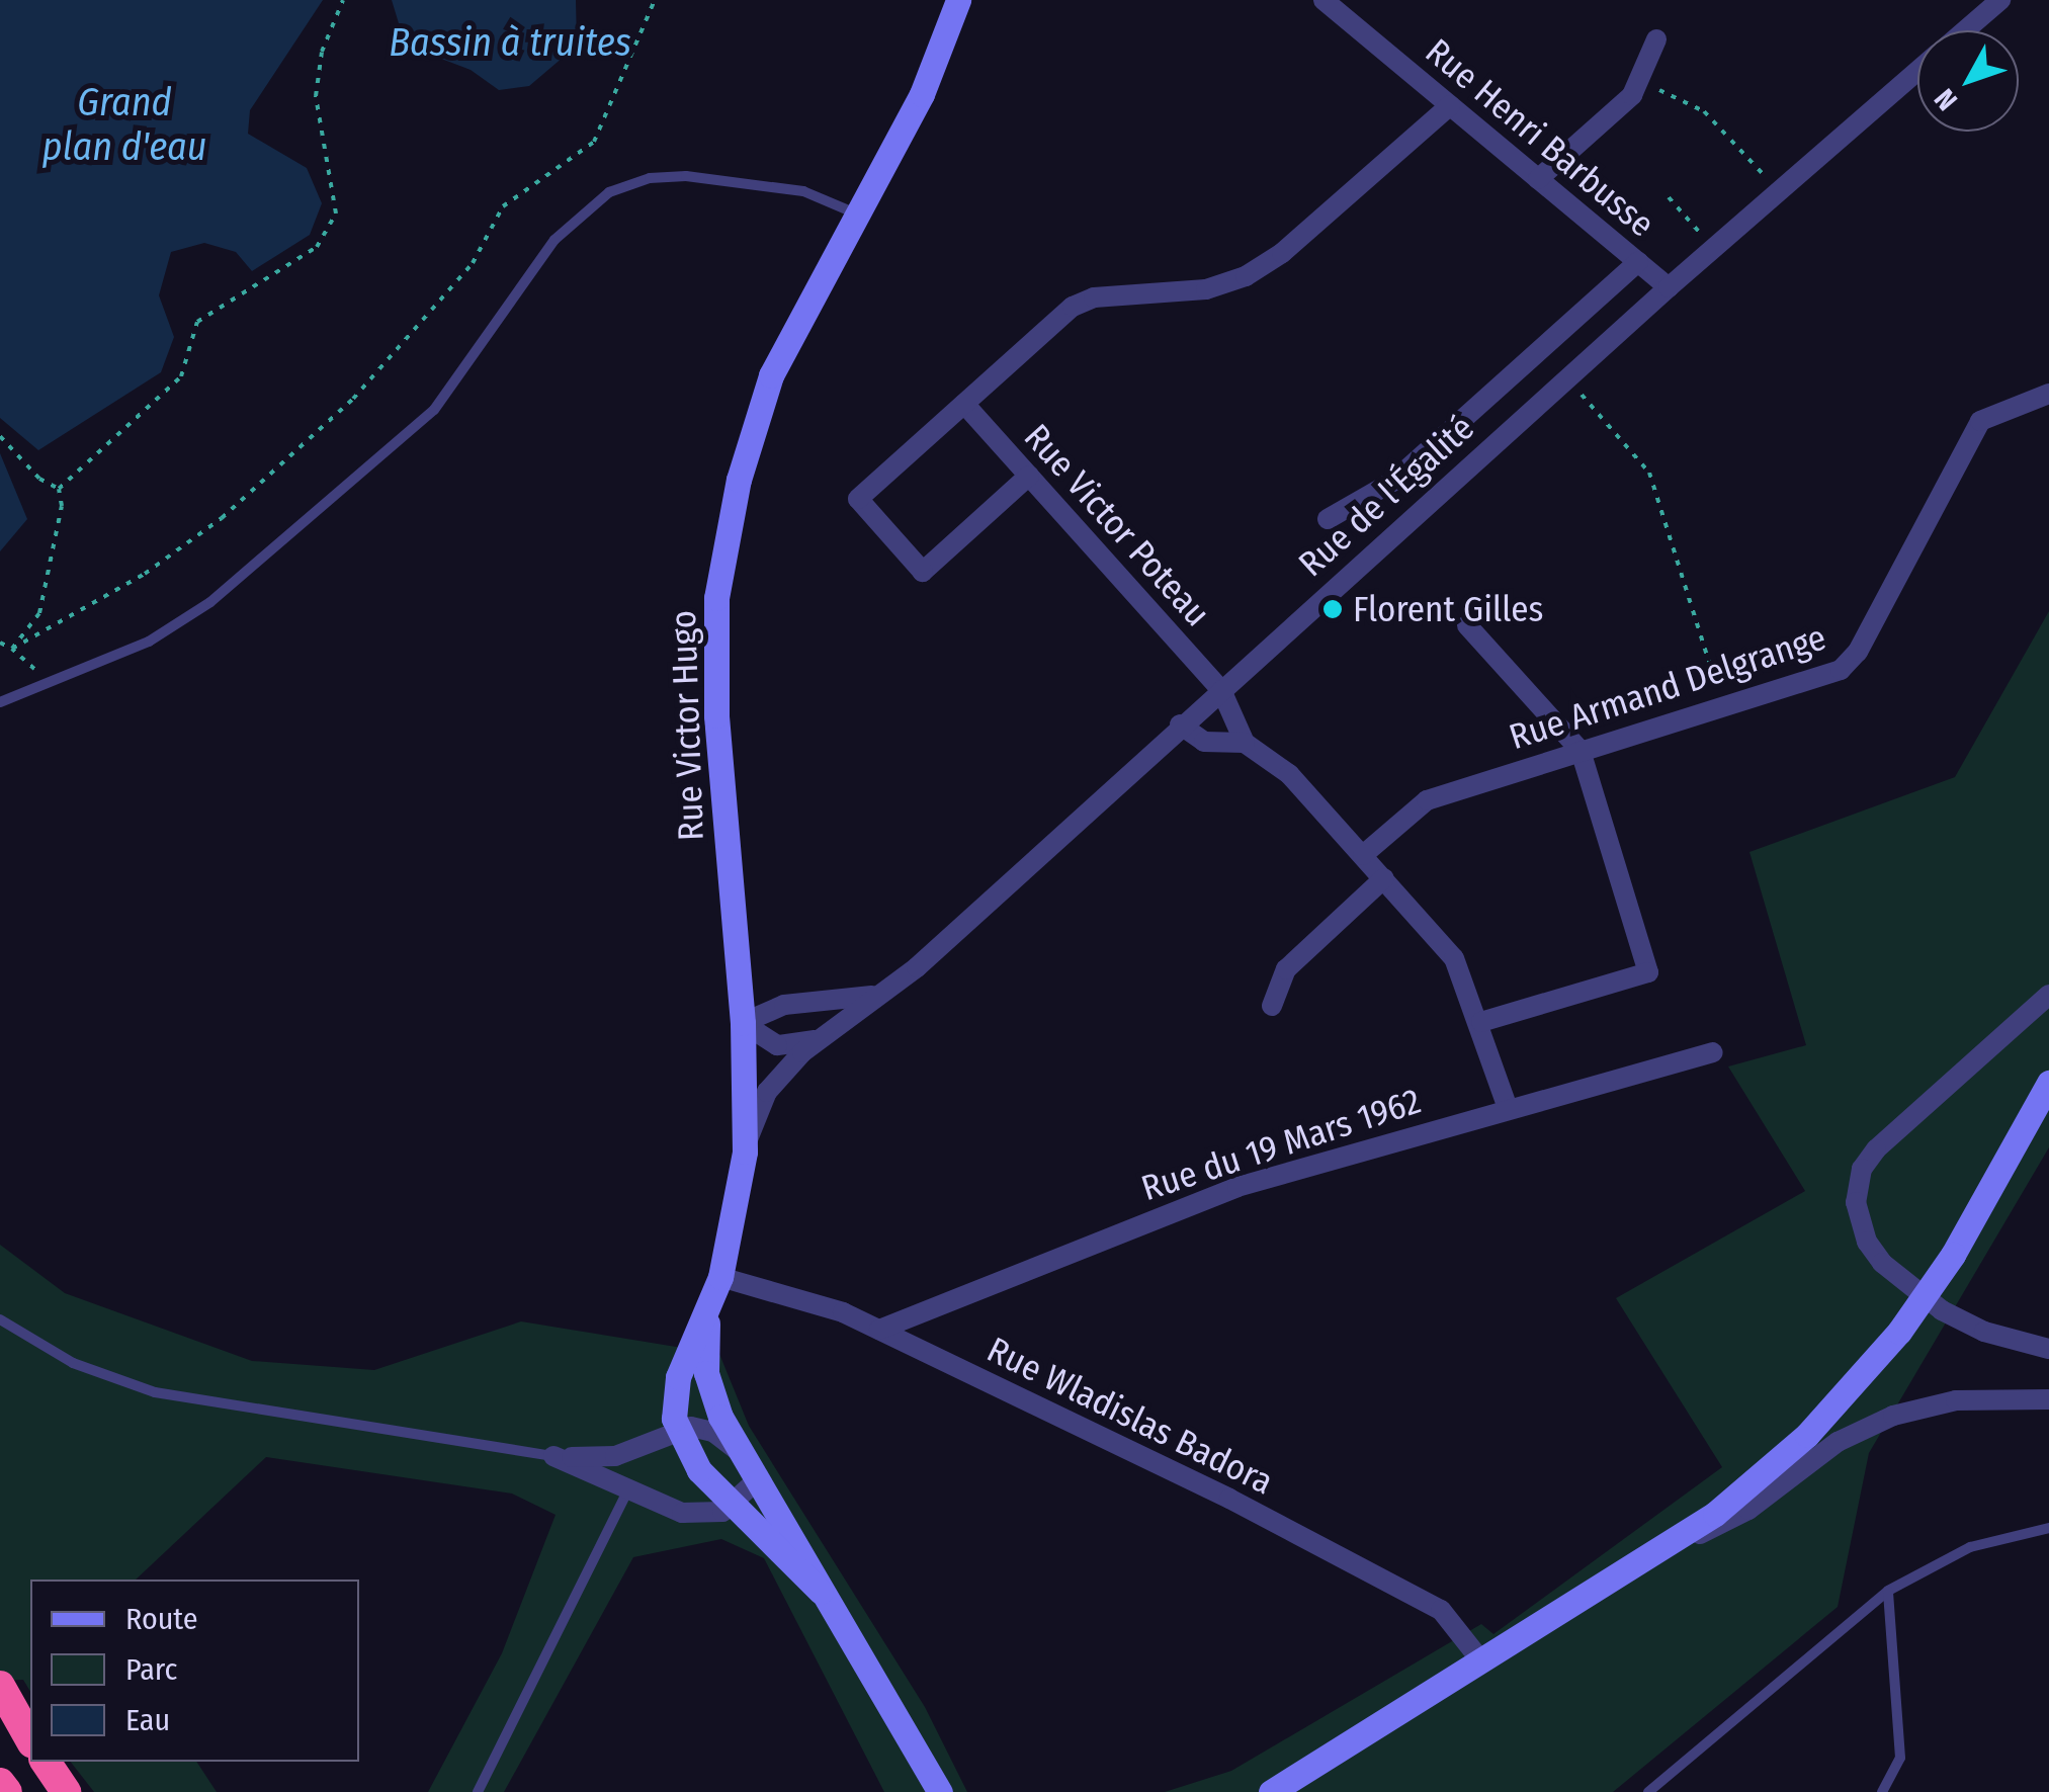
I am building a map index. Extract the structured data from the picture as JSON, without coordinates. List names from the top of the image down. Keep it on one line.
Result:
{"streets":{"street":["Rue Henri Barbusse","Rue de l'Égalité","Rue Victor Poteau","Rue Armand Delgrange","Rue Victor Hugo","Rue du 19 Mars 1962","Rue Wladislas Badora"]},"crossings":[["Rue Henri Barbusse","Rue de l'Égalité"],["Rue de l'Égalité","Rue Victor Poteau"],["Rue de l'Égalité","Rue Victor Hugo"],["Rue Victor Hugo","Rue Wladislas Badora"],["Rue du 19 Mars 1962","Rue Wladislas Badora"]],"water":["Bassin à truites","Grand plan d'eau"],"places":["Florent Gilles"],"legend":["Route","Parc","Eau"],"north":"bottom left"}
